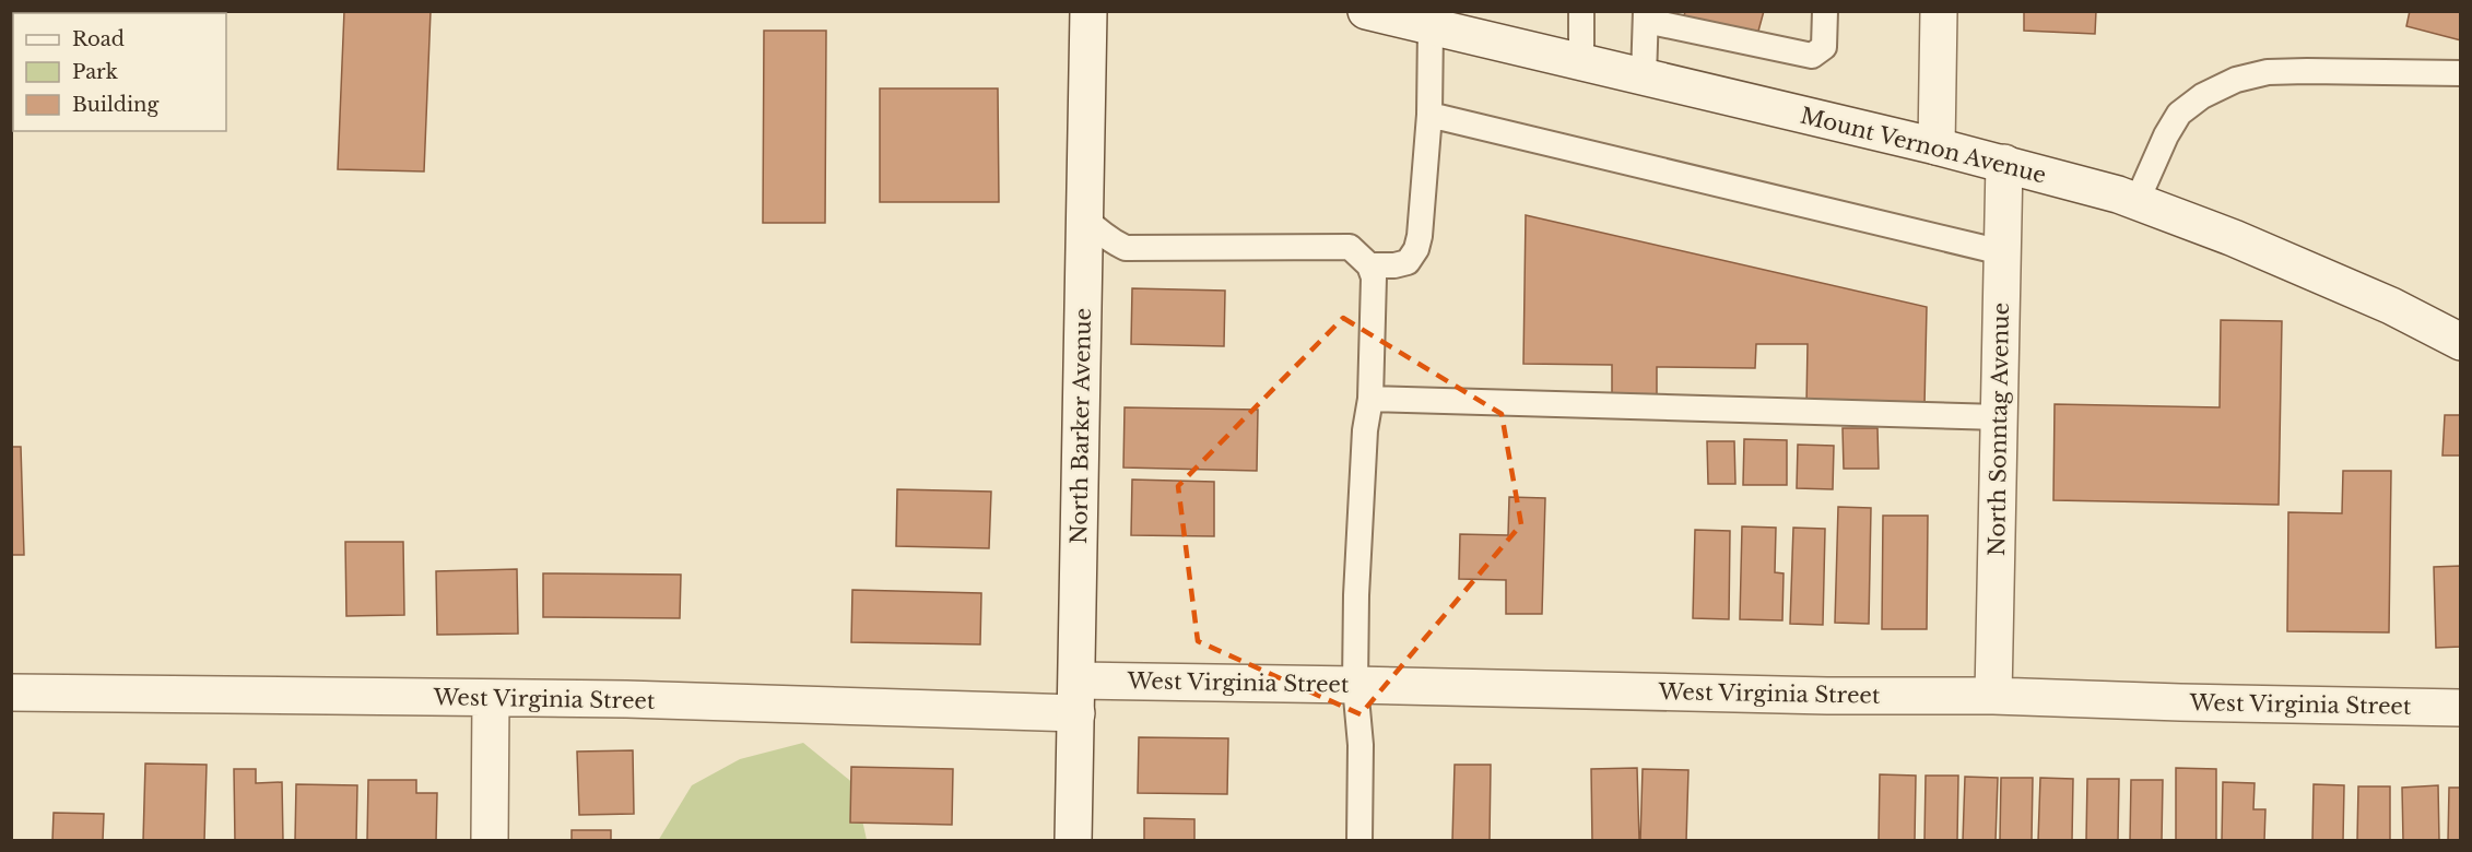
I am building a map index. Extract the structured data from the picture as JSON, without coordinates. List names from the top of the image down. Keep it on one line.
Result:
{"streets":{"street":["Mount Vernon Avenue","North Barker Avenue","North Sonntag Avenue","West Virginia Street"]},"crossings":[["Mount Vernon Avenue","North Sonntag Avenue"],["North Barker Avenue","West Virginia Street"],["North Sonntag Avenue","West Virginia Street"]],"legend":["Road","Park","Building"]}
